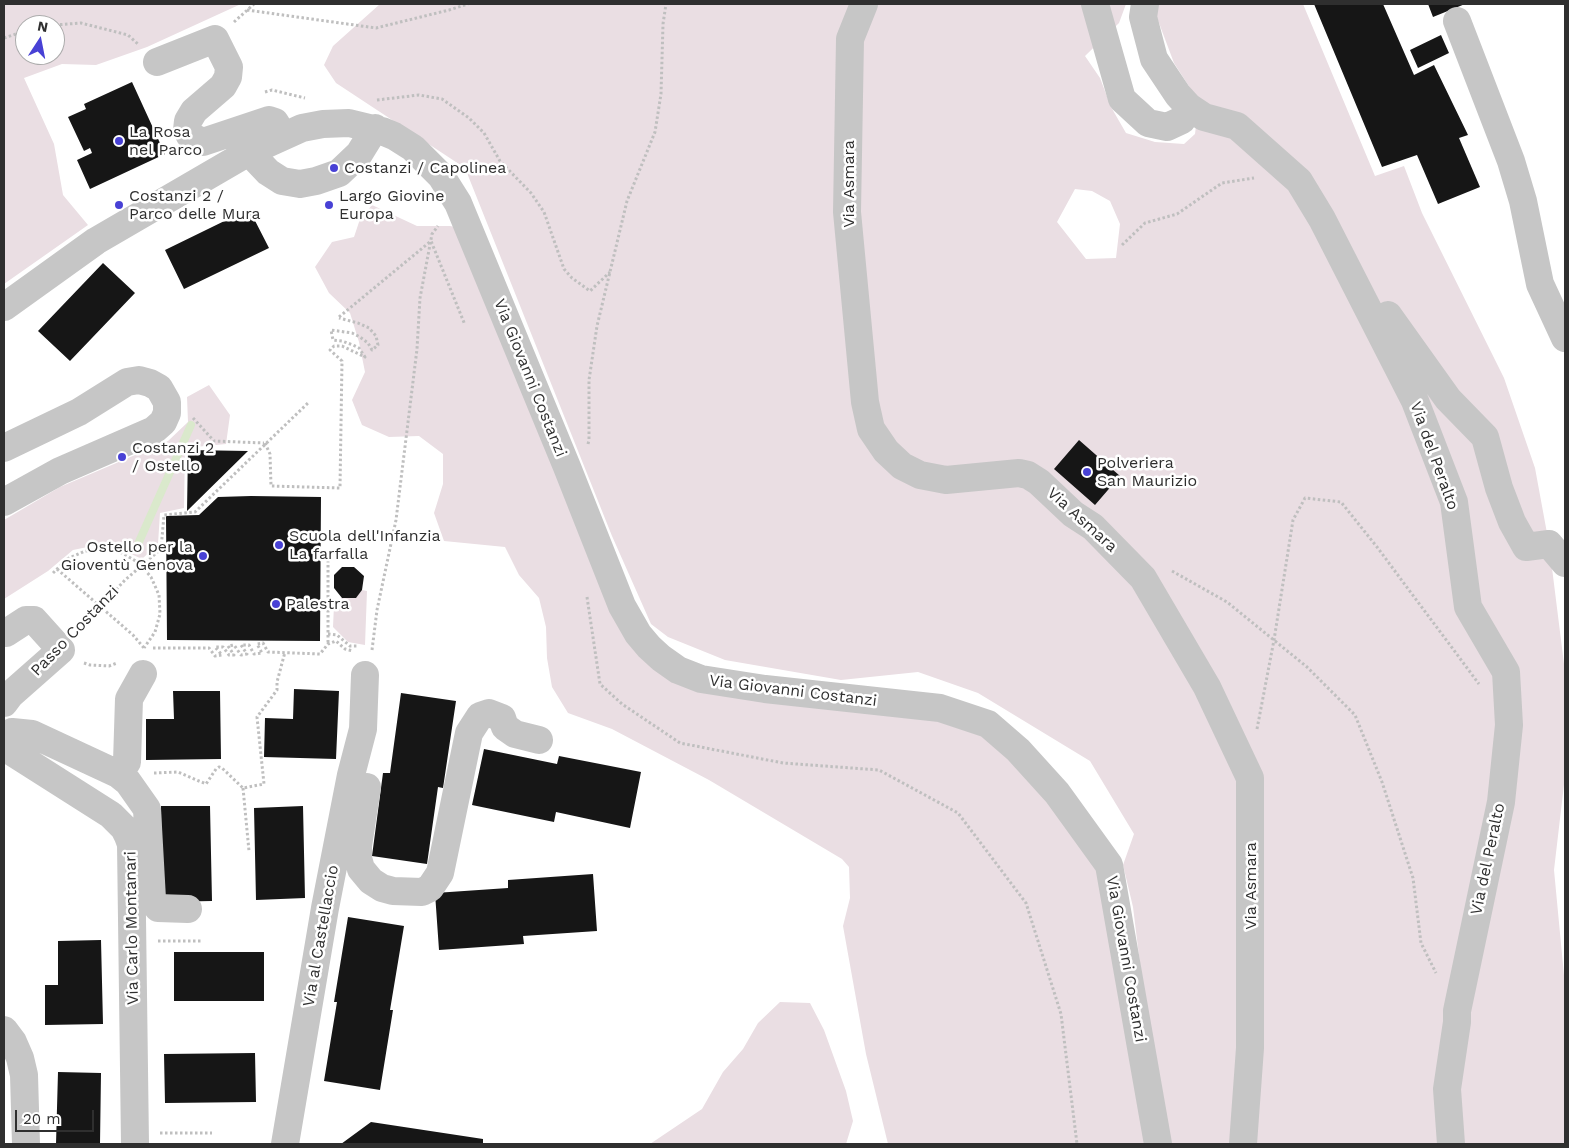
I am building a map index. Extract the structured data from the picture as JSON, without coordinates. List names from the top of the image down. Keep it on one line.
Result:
{"streets":{"street":["Via Asmara","Via Giovanni Costanzi","Via del Peralto","Passo Costanzi","Via Carlo Montanari","Via al Castellaccio"]},"places":["La Rosa nel Parco","Costanzi / Capolinea","Costanzi 2 / Parco delle Mura","Largo Giovine Europa","Costanzi 2 / Ostello","Polveriera San Maurizio","Scuola dell'Infanzia La farfalla","Ostello per la Gioventù Genova","Palestra"],"scale_bar":"20 m","north":"top"}
